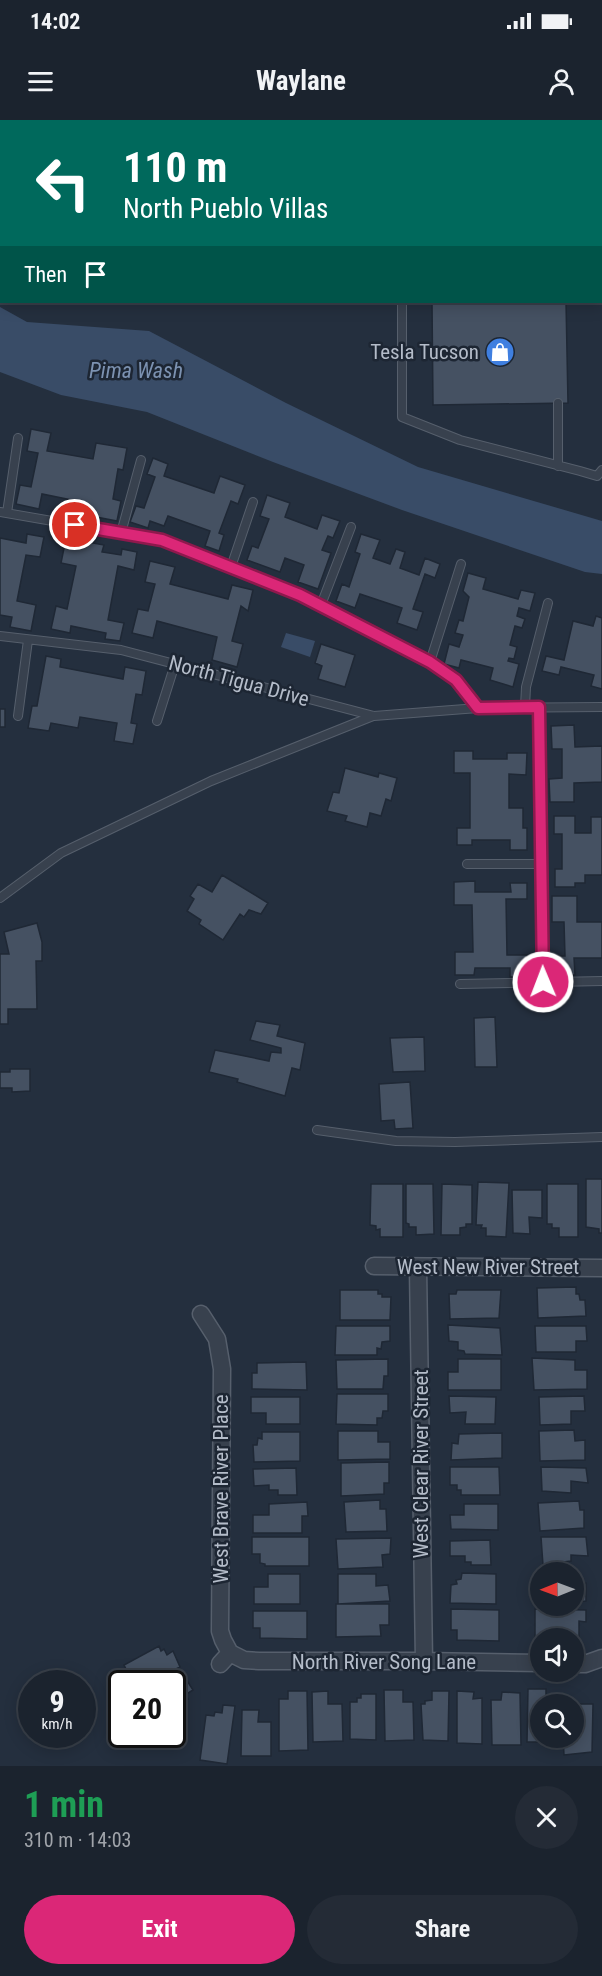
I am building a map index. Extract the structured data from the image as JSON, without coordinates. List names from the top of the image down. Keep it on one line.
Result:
{"streets":{"street":["West New River Street","West Clear River Street","West Brave River Place","North River Song Lane"],"lane":["North Tigua Drive"]},"crossings":[["West New River Street","West Clear River Street"],["West Clear River Street","North River Song Lane"],["West Brave River Place","North River Song Lane"]],"water":["Pima Wash"],"places":{"shop":["Tesla Tucson"]},"north":"left","page":{"status":"14:02","header":"Waylane","turn":["110 m","North Pueblo Villas"],"then":"Then","speed":"9 km/h","limit":"20","heading":["1 min","310 m · 14:03"],"buttons":["Exit","Share"]}}
